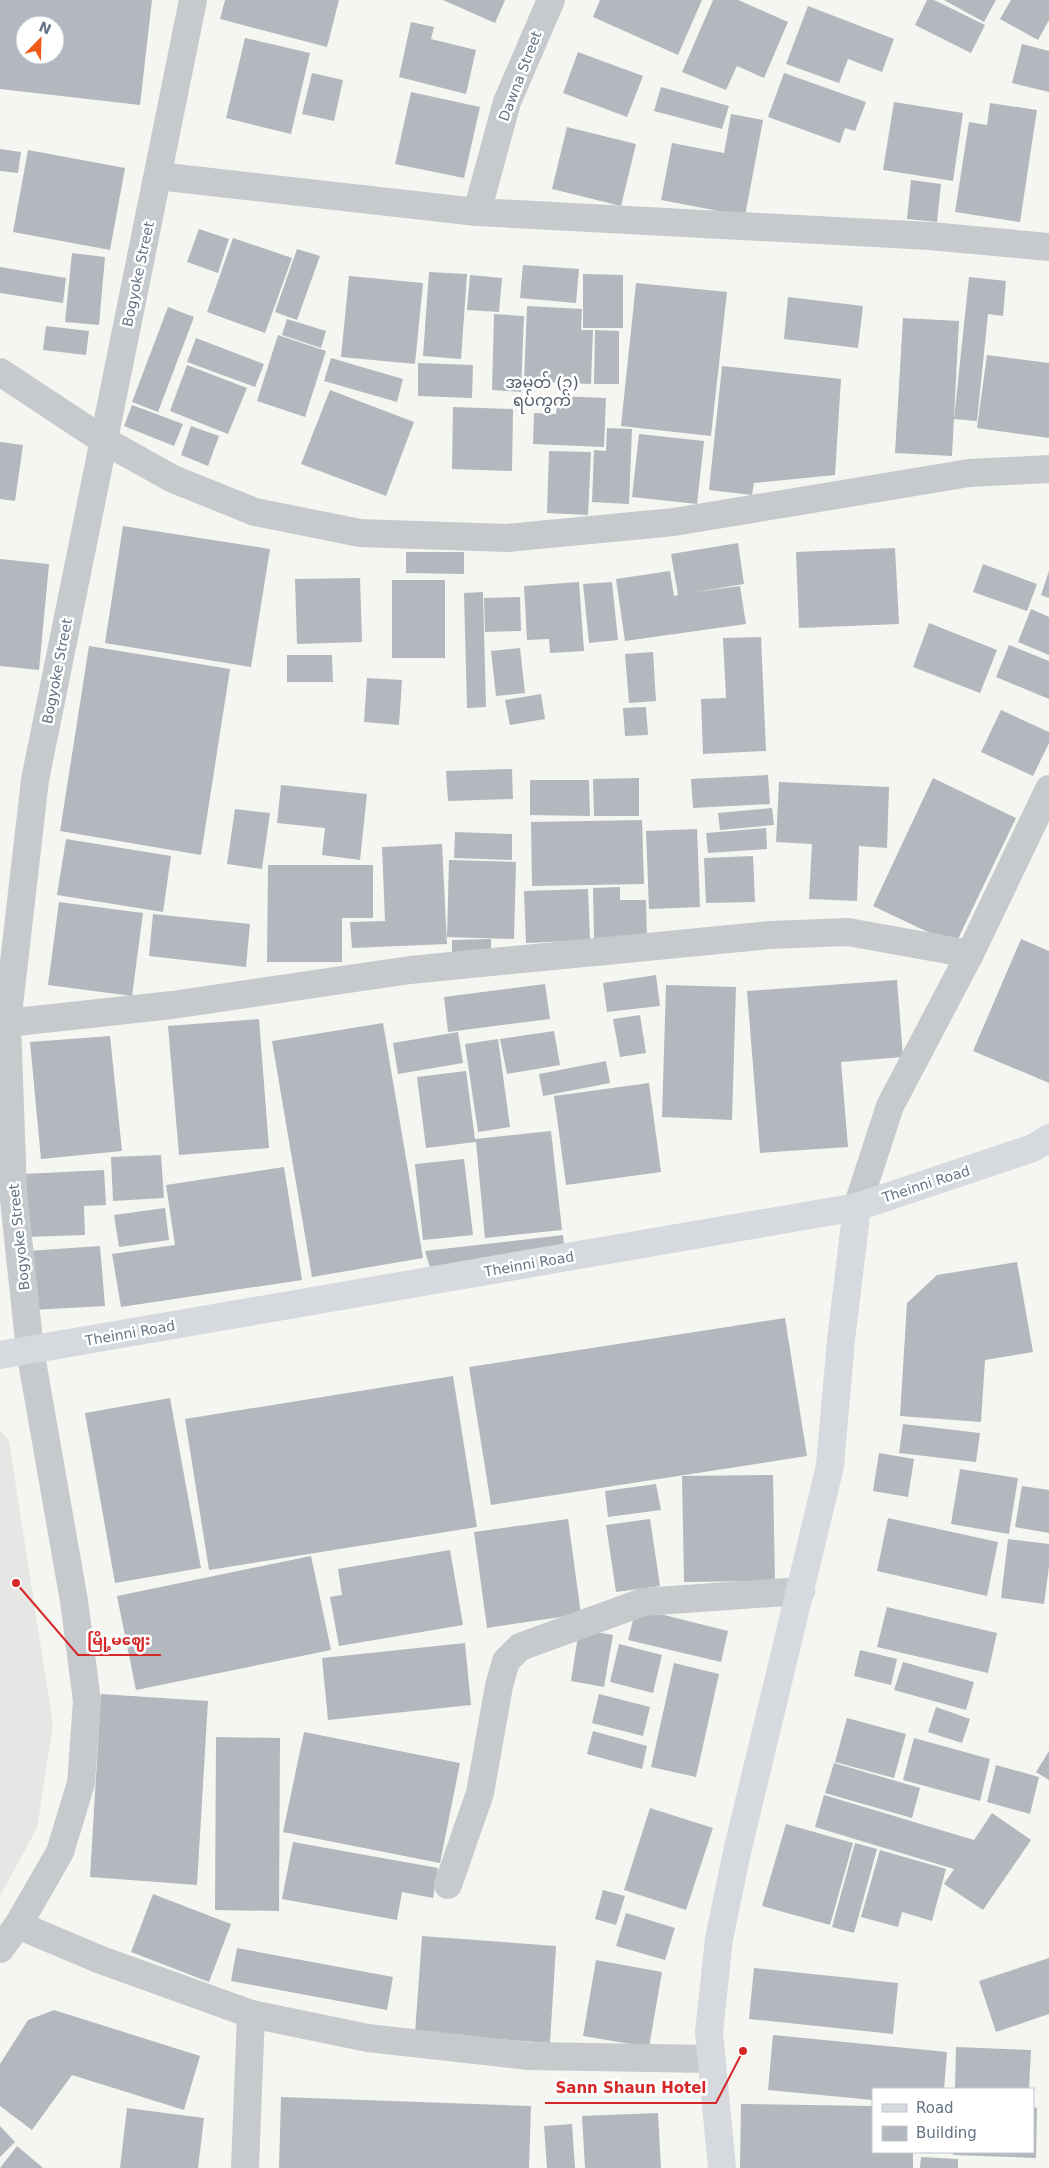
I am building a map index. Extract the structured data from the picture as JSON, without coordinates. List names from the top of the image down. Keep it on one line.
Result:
{"streets":{"main road":["Theinni Road"],"street":["Dawna Street","Bogyoke Street"]},"crossings":[["Bogyoke Street","Theinni Road"]],"districts":["အမှတ် (၃) ရပ်ကွက်"],"places":["မြို့မဈေး","Sann Shaun Hotel"],"legend":["Road","Building"],"north":"top right"}
